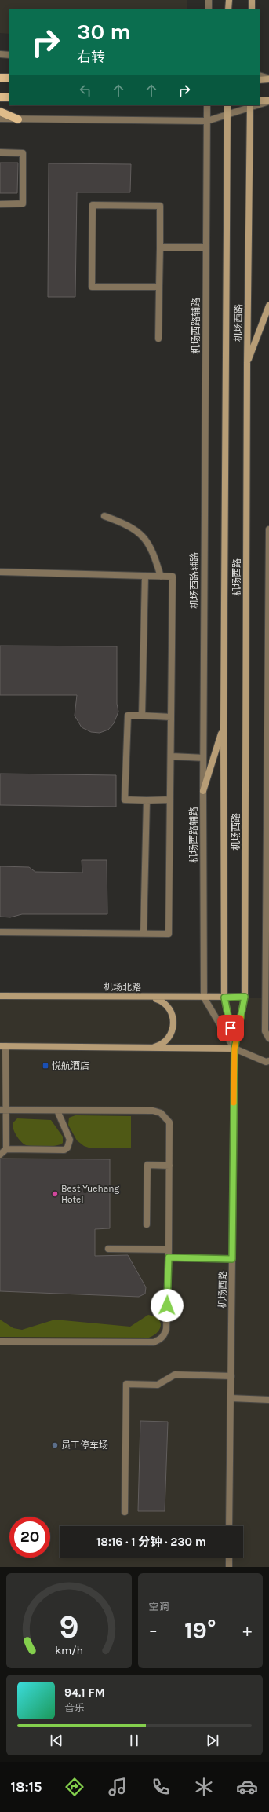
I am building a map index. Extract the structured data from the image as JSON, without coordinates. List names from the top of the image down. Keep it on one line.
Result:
{"streets":{"main road":["机场西路","机场北路"],"street":["机场西路辅路"]},"crossings":[["机场西路","机场北路"],["机场西路辅路","机场北路"]],"places":{"transit":["悦航酒店"],"other":["Best Yuehang Hotel","员工停车场"]},"page":{"turn":["30 m","右转"],"limit":"20","trip":"18:16 · 1 分钟 · 230 m","tile":"空调","heat":["−","19°","+"],"song":["94.1 FM","音乐"],"tabs":"18:15","gauge":["9","km/h"]}}
